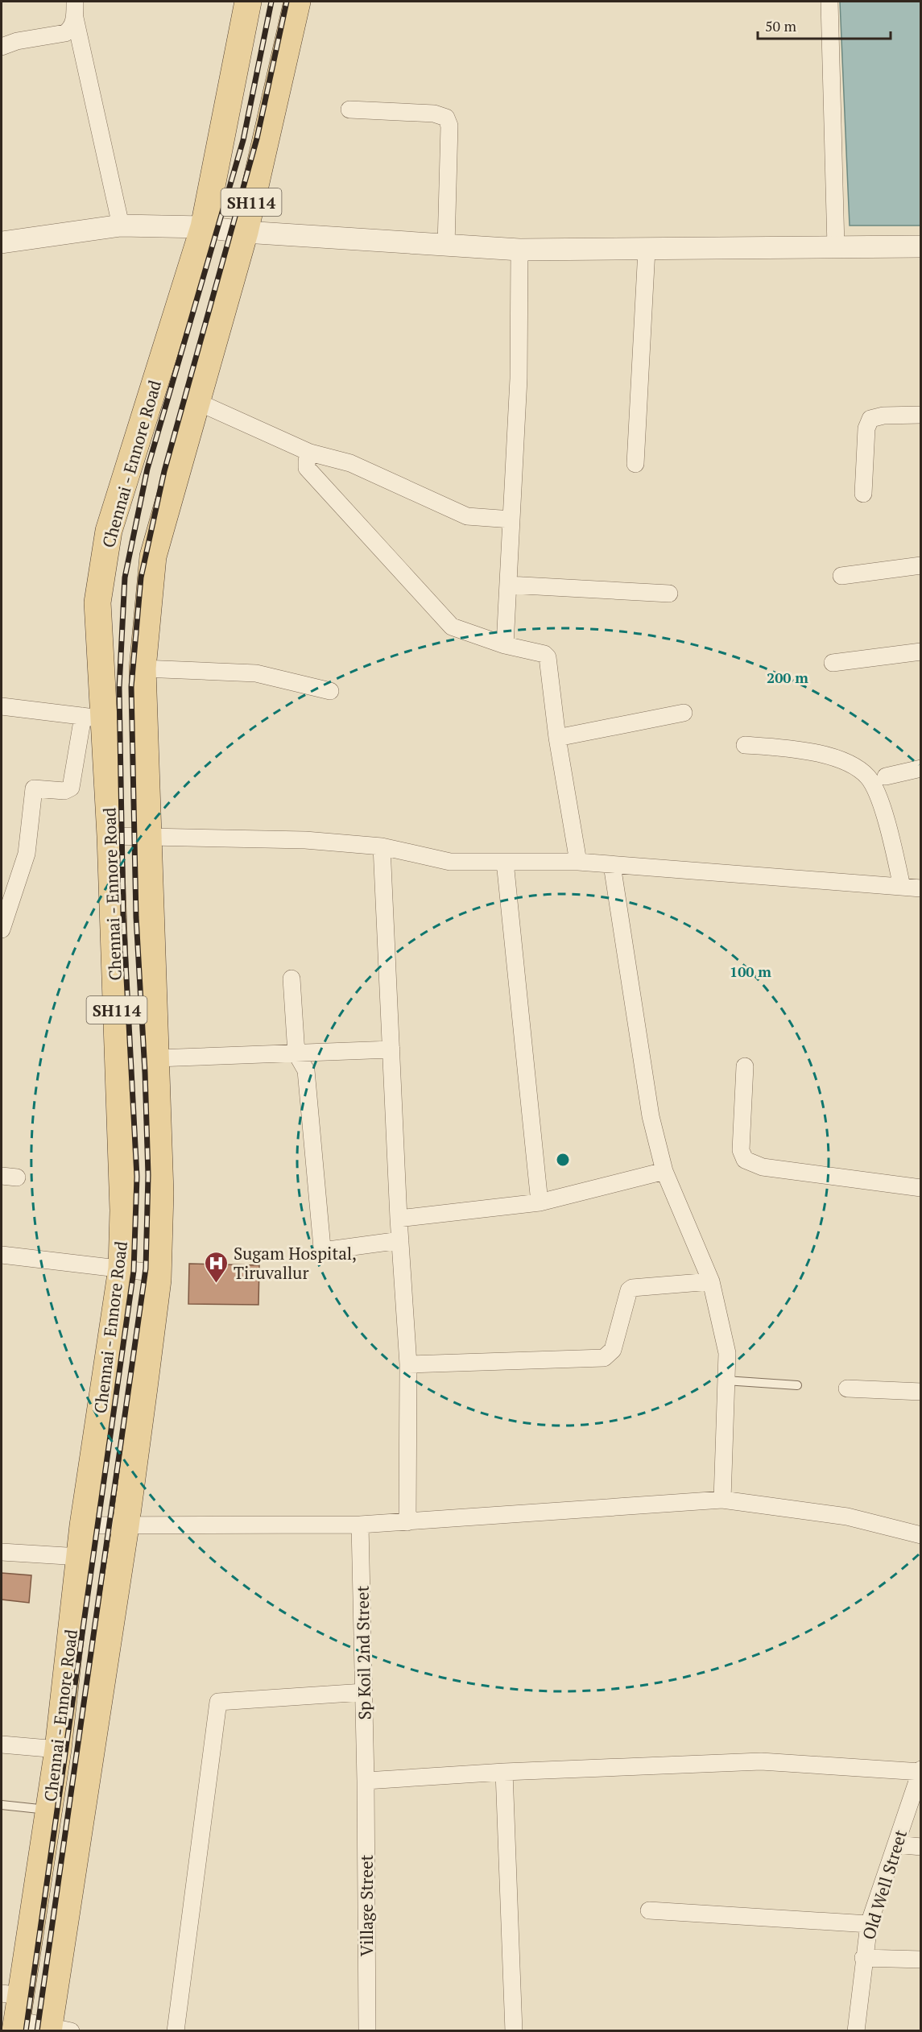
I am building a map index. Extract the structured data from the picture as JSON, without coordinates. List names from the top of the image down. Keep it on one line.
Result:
{"streets":{"main road":["SH114","Chennai - Ennore Road"],"street":["Sp Koil 2nd Street","Old Well Street","Village Street"]},"crossings":[["Sp Koil 2nd Street","Village Street"]],"places":{"hospital":["Sugam Hospital, Tiruvallur"]},"scale_bar":"50 m","rings":["200 m","100 m"]}
